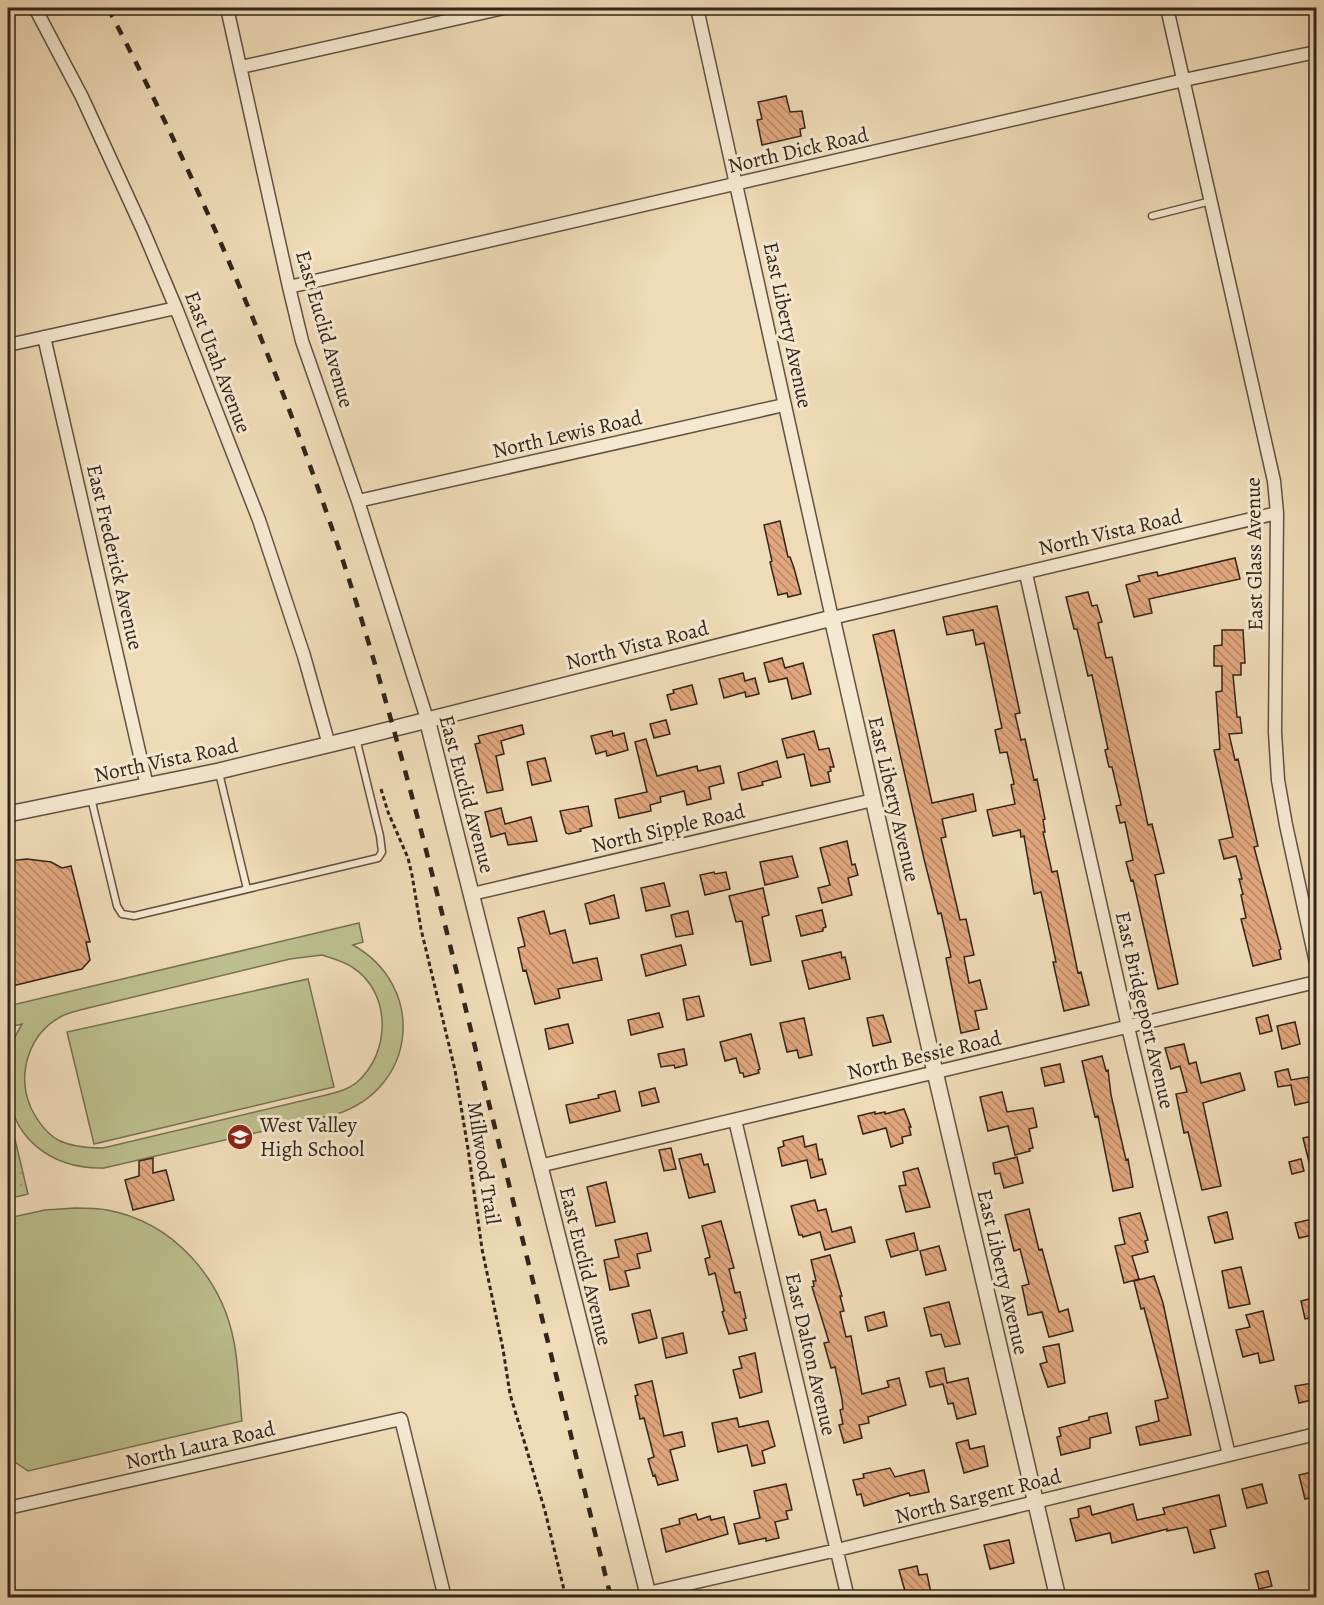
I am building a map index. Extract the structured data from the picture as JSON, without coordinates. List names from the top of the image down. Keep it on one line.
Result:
{"streets":{"street":["North Dick Road","East Liberty Avenue","East Euclid Avenue","East Utah Avenue","North Lewis Road","North Vista Road","East Glass Avenue","East Frederick Avenue","North Sipple Road","East Bridgeport Avenue","North Bessie Road","East Dalton Avenue","North Laura Road","North Sargent Road"],"path":["Millwood Trail"]},"crossings":[["North Dick Road","East Liberty Avenue"],["North Dick Road","East Euclid Avenue"],["North Dick Road","East Glass Avenue"],["East Liberty Avenue","North Lewis Road"],["East Liberty Avenue","North Vista Road"],["East Liberty Avenue","North Sipple Road"],["East Liberty Avenue","North Bessie Road"],["East Liberty Avenue","North Sargent Road"],["East Euclid Avenue","North Lewis Road"],["East Euclid Avenue","North Vista Road"],["East Euclid Avenue","North Sipple Road"],["East Euclid Avenue","North Bessie Road"],["East Euclid Avenue","North Sargent Road"],["East Utah Avenue","North Vista Road"],["North Vista Road","East Glass Avenue"],["North Vista Road","East Frederick Avenue"],["North Vista Road","East Bridgeport Avenue"],["East Bridgeport Avenue","North Bessie Road"],["East Bridgeport Avenue","North Sargent Road"],["North Bessie Road","East Dalton Avenue"],["East Dalton Avenue","North Sargent Road"]],"places":{"school or university":["West Valley High School"]}}
